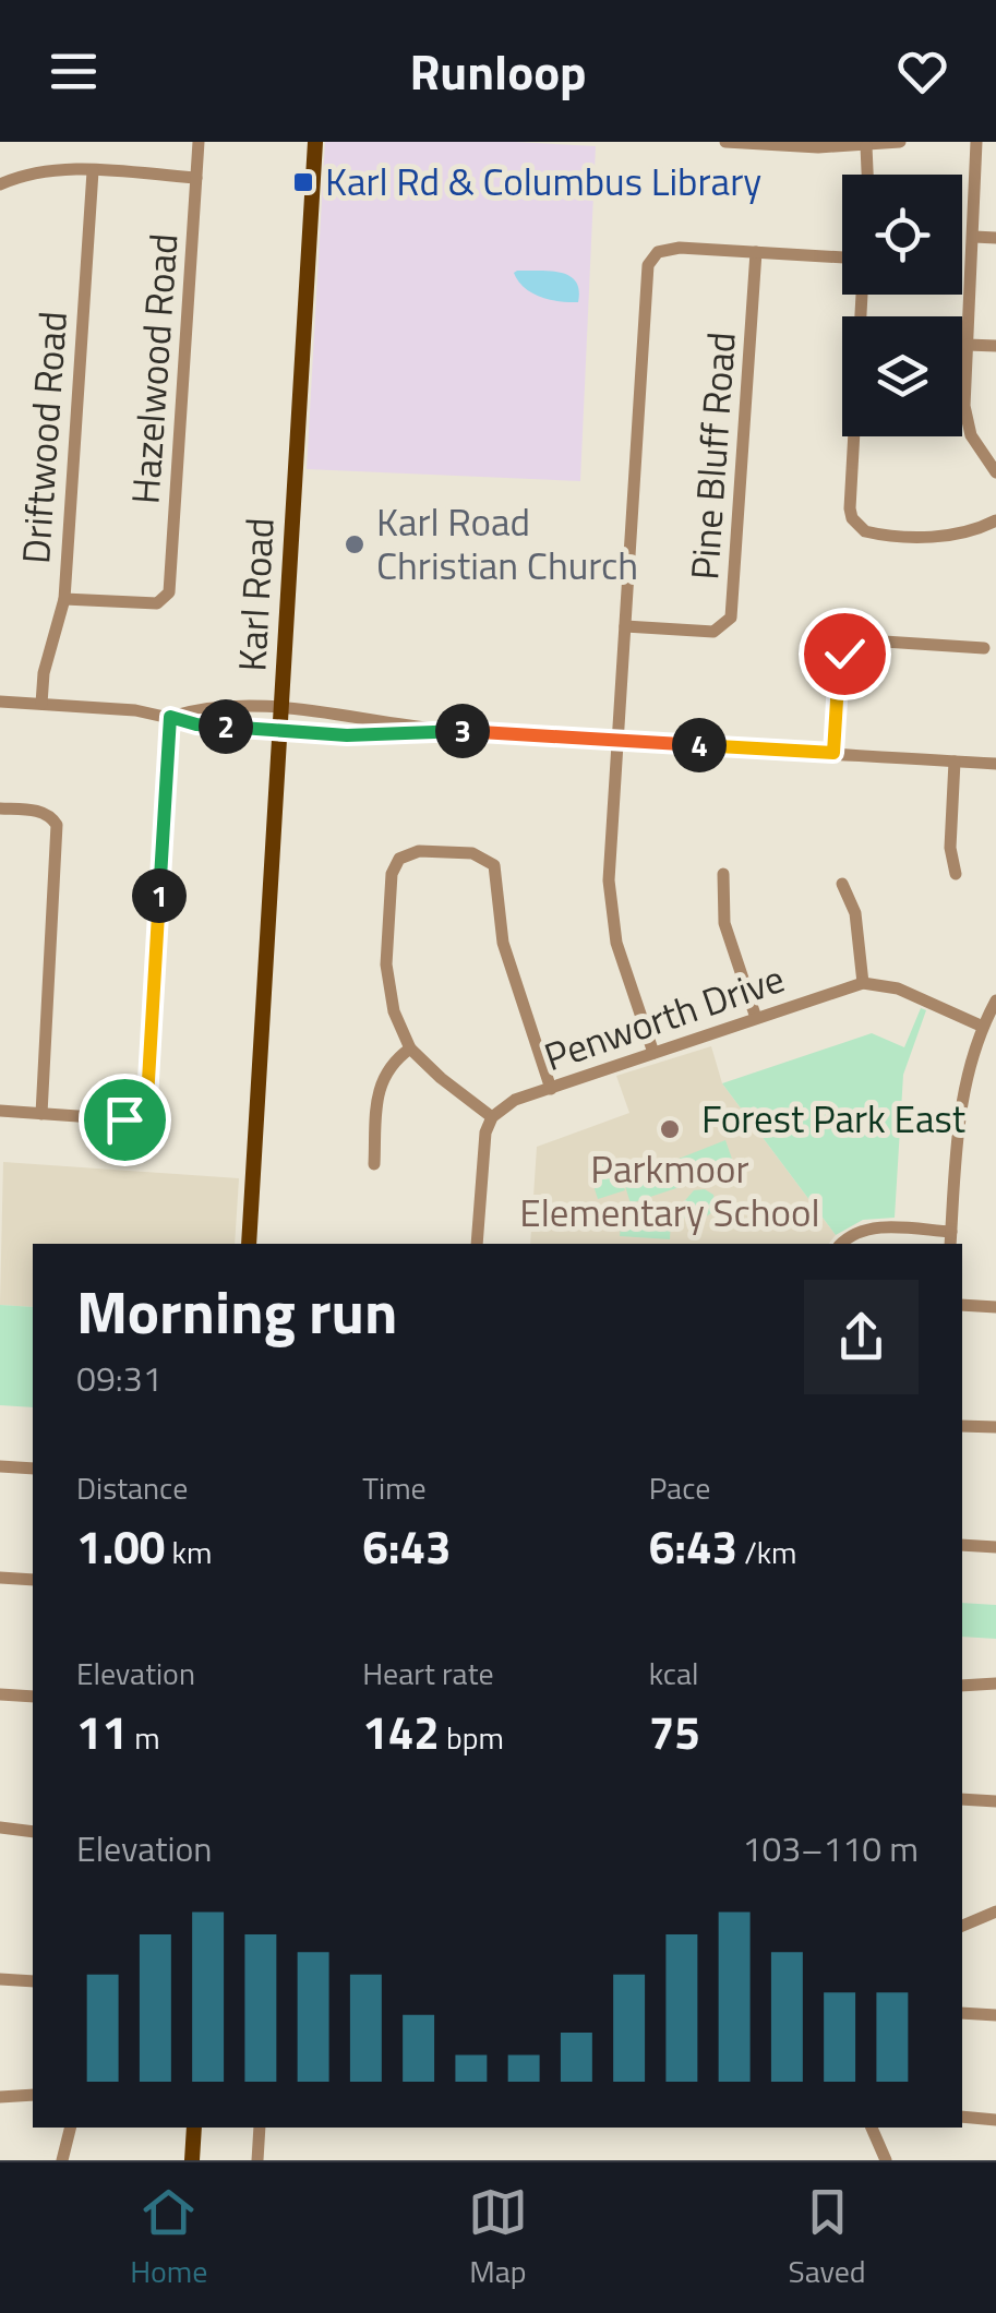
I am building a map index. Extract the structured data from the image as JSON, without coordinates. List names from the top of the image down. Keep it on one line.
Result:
{"streets":{"main road":["Karl Road"],"street":["Hazelwood Road","Driftwood Road","Pine Bluff Road","Penworth Drive"]},"crossings":[["Hazelwood Road","Driftwood Road"]],"parks":["Forest Park East"],"places":{"transit":["Karl Rd & Columbus Library"],"other":["Karl Road Christian Church","Parkmoor Elementary School"]},"page":{"header":"Runloop","pins":["2","3","4","1"],"heading":["Morning run","09:31"],"stats":[["Distance","1.00 km"],["Time","6:43"],["Pace","6:43 /km"],["Elevation","11 m"],["Heart rate","142 bpm"],["kcal","75"]],"chart":["Elevation","103–110 m"],"tabs":["Home","Map","Saved"]}}
